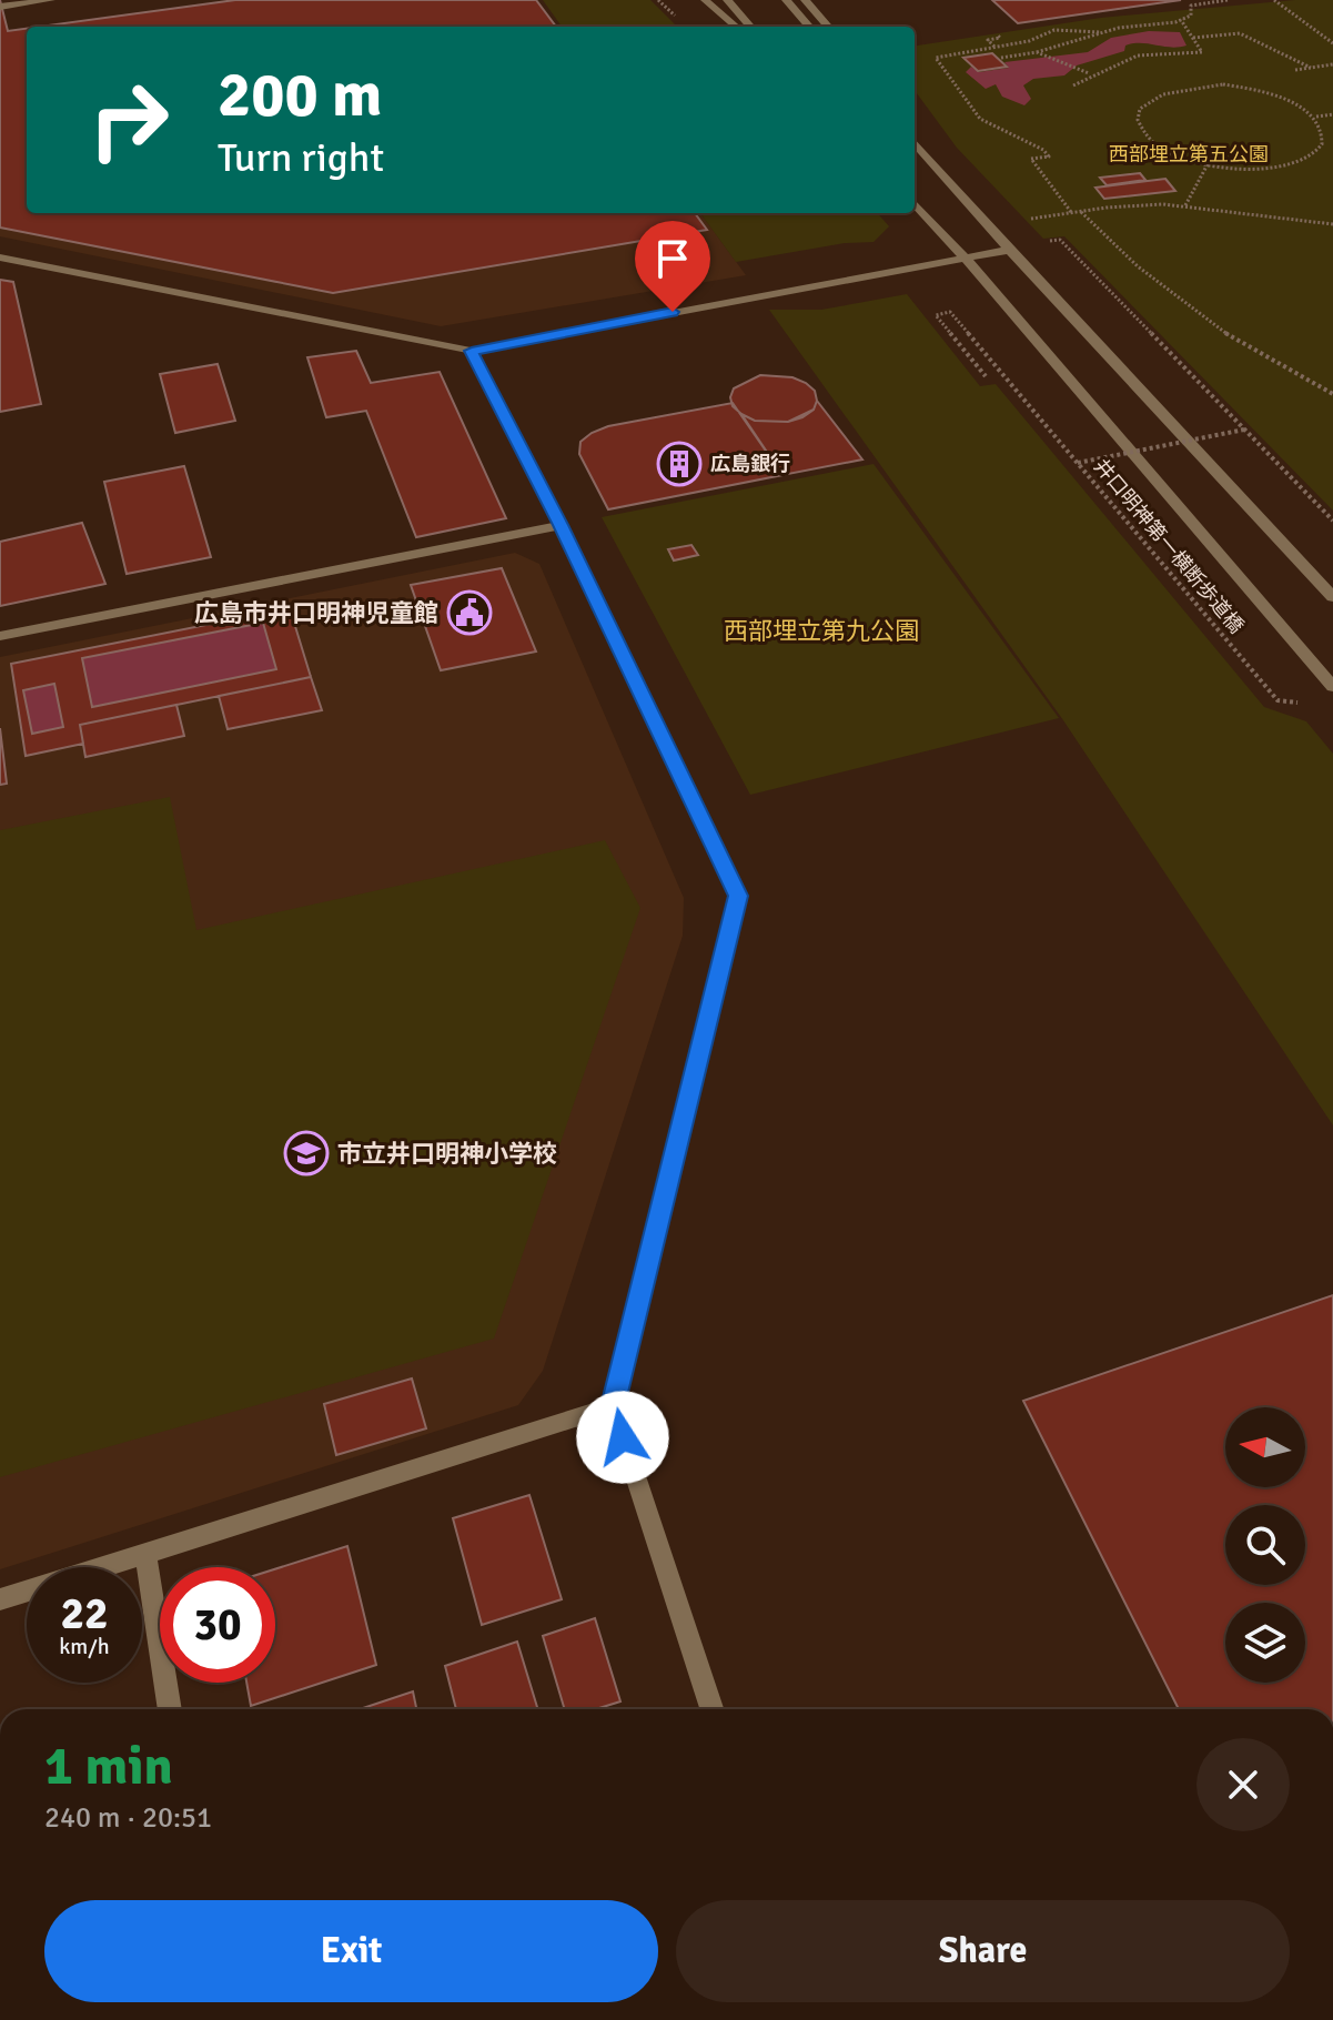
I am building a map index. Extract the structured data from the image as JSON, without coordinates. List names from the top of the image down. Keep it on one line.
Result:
{"streets":{"path":["井口明神第一横断歩道橋"]},"parks":["西部埋立第五公園","西部埋立第九公園"],"places":{"building":["広島銀行"],"public building":["広島市井口明神児童館"],"school or university":["市立井口明神小学校"]},"north":"left","page":{"turn":["200 m","Turn right"],"speed":"22 km/h","limit":"30","heading":["1 min","240 m · 20:51"],"buttons":["Exit","Share"]}}
